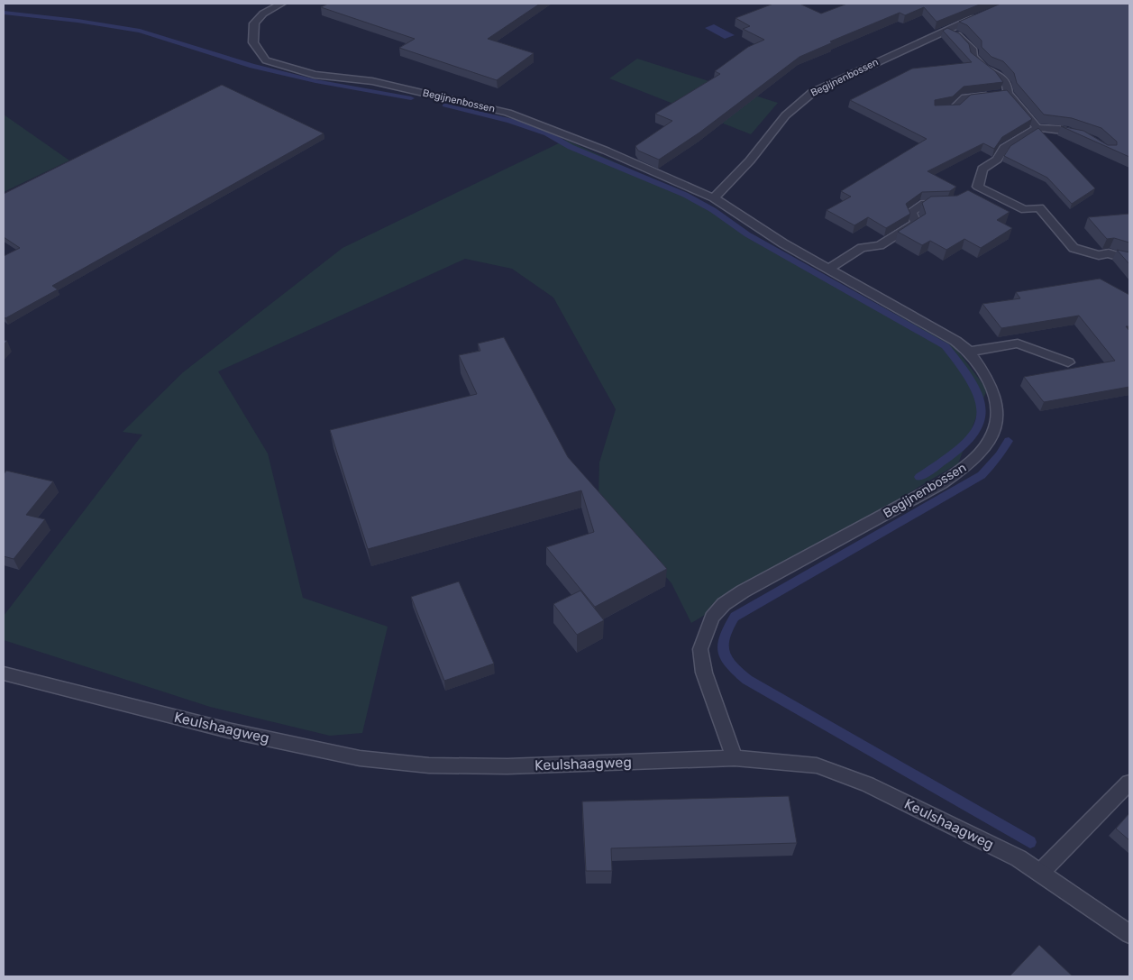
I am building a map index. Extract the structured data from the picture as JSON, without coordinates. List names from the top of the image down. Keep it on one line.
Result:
{"streets":{"street":["Begijnenbossen","Keulshaagweg"]},"crossings":[["Begijnenbossen","Keulshaagweg"]]}
